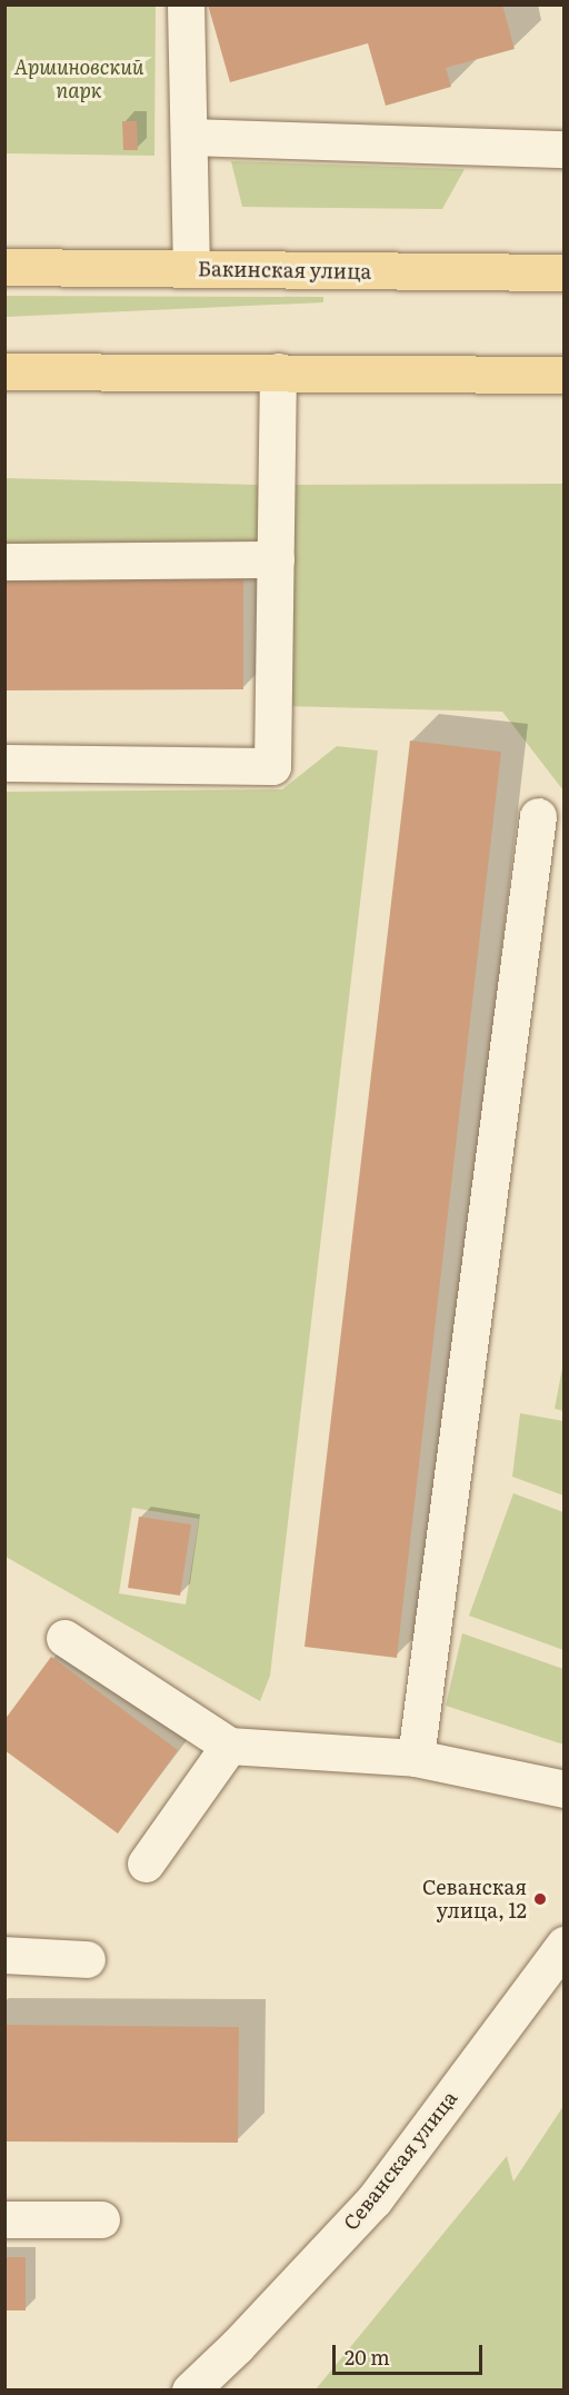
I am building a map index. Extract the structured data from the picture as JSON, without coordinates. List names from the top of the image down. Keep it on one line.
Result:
{"streets":{"main road":["Бакинская улица"],"street":["Севанская улица"]},"parks":["Аршиновский парк"],"places":["Севанская улица, 12"],"scale_bar":"20 m"}
